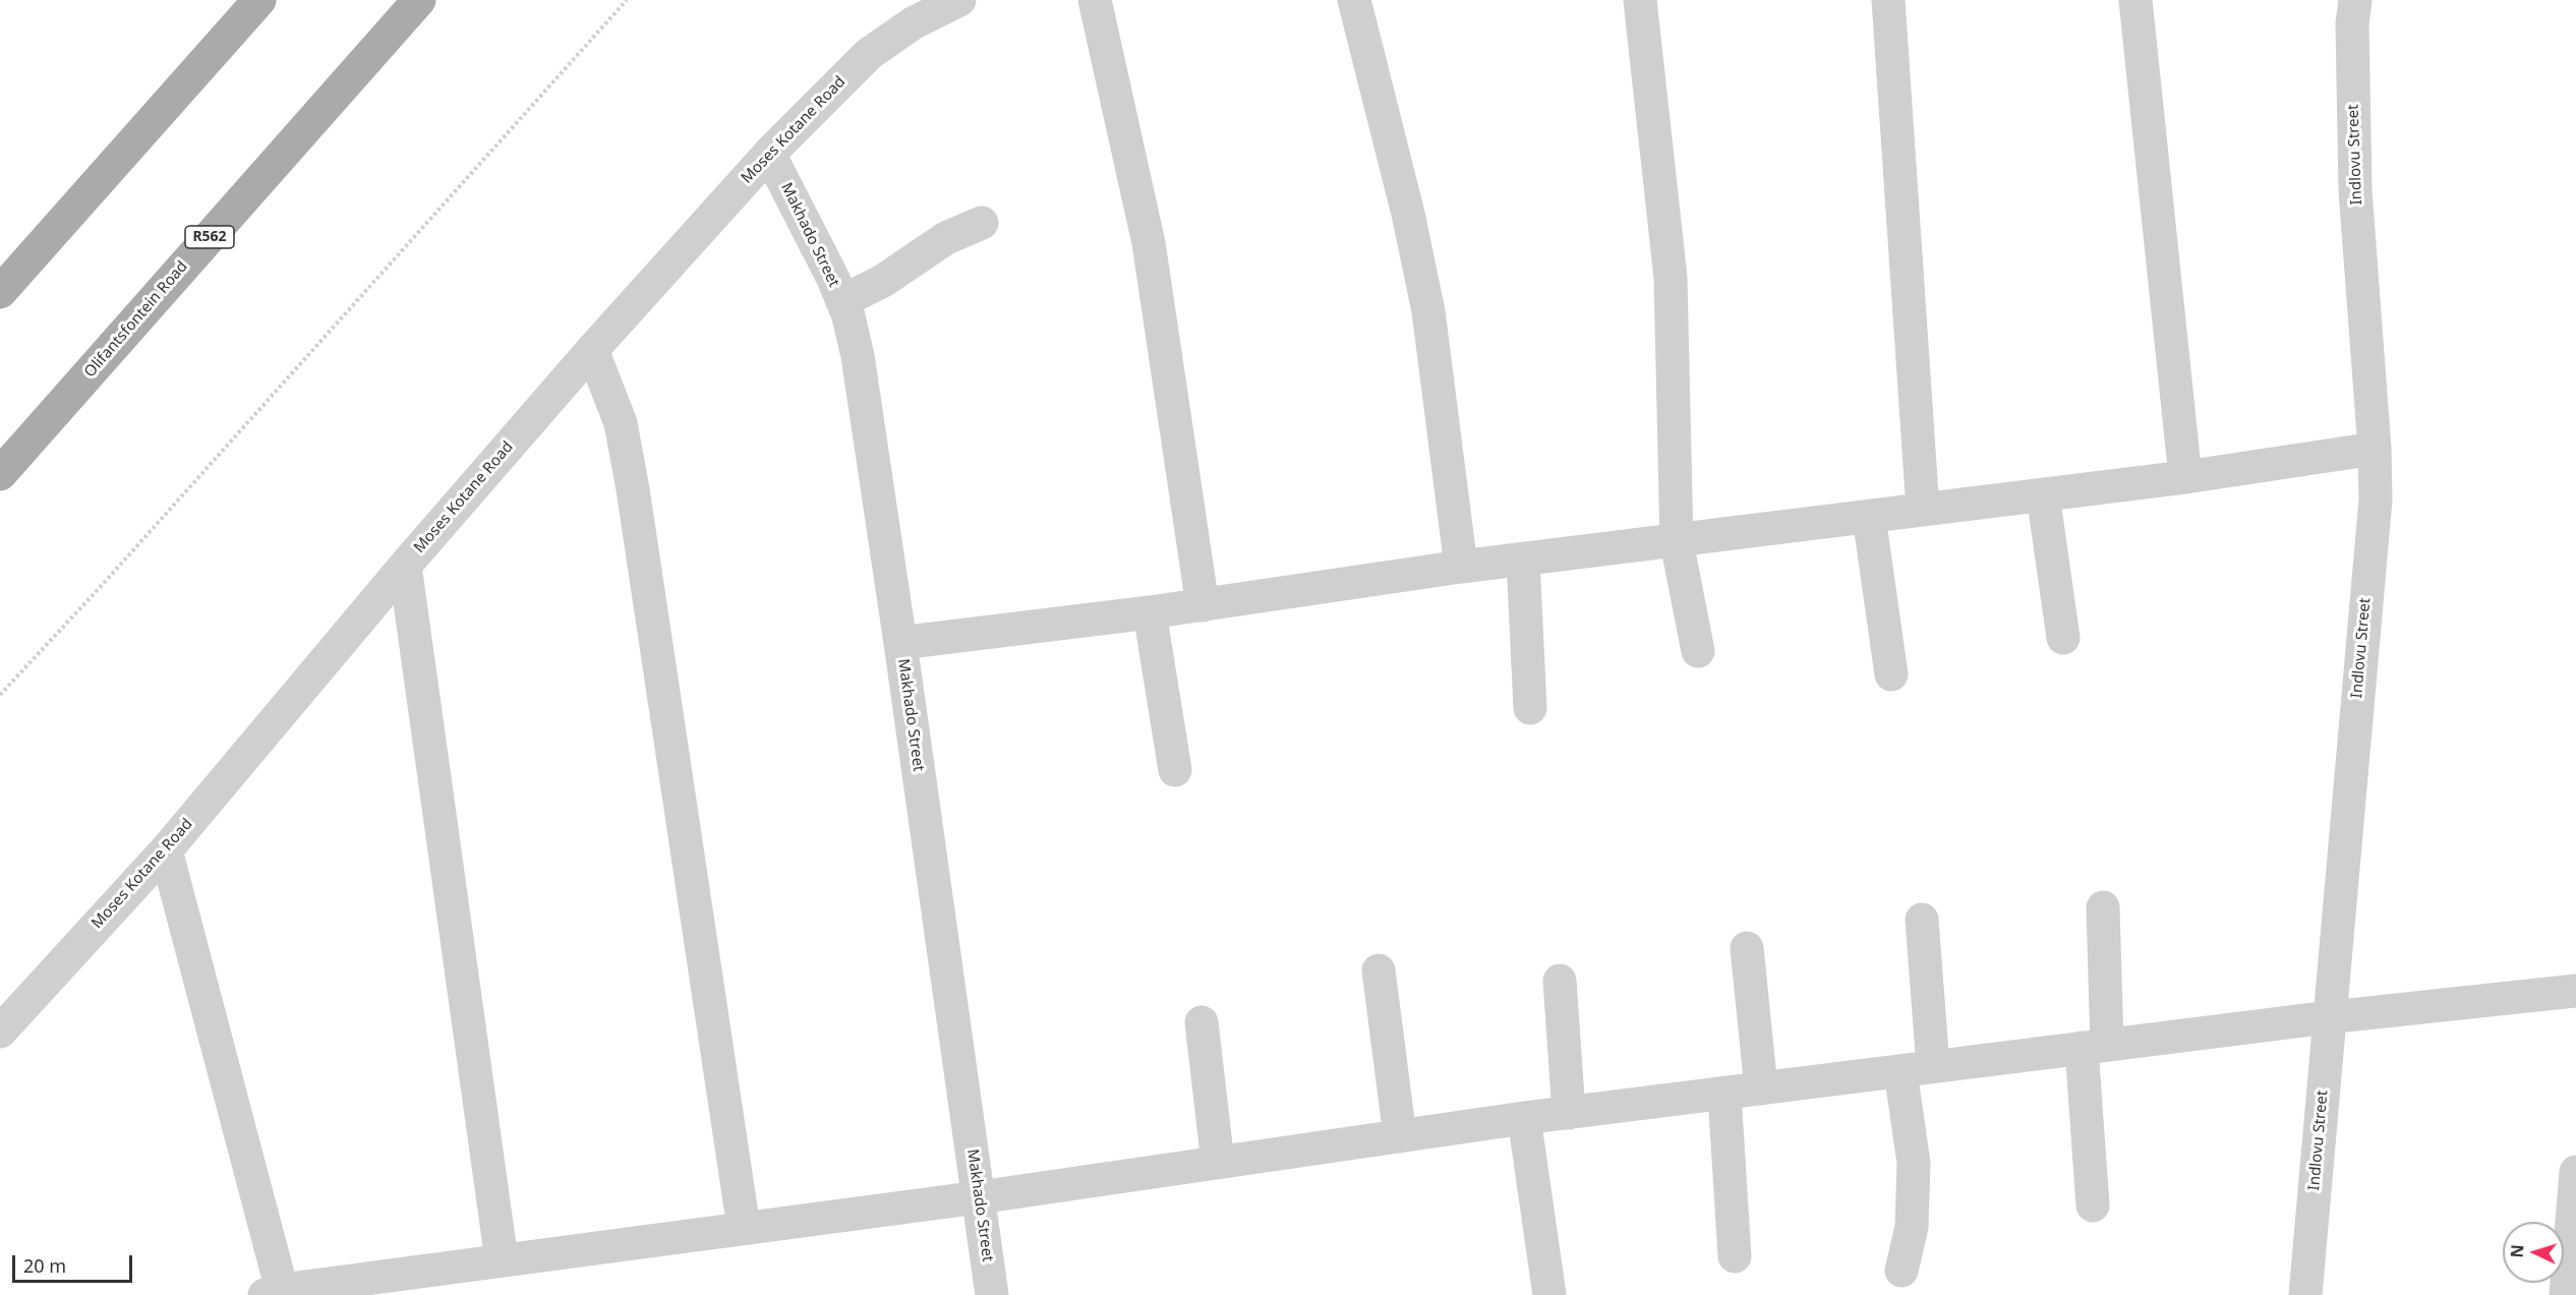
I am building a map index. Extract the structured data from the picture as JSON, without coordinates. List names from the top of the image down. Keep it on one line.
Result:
{"streets":{"main road":["R562","Olifantsfontein Road"],"street":["Moses Kotane Road","Indlovu Street","Makhado Street"]},"crossings":[["Moses Kotane Road","Makhado Street"]],"scale_bar":"20 m","north":"left"}
